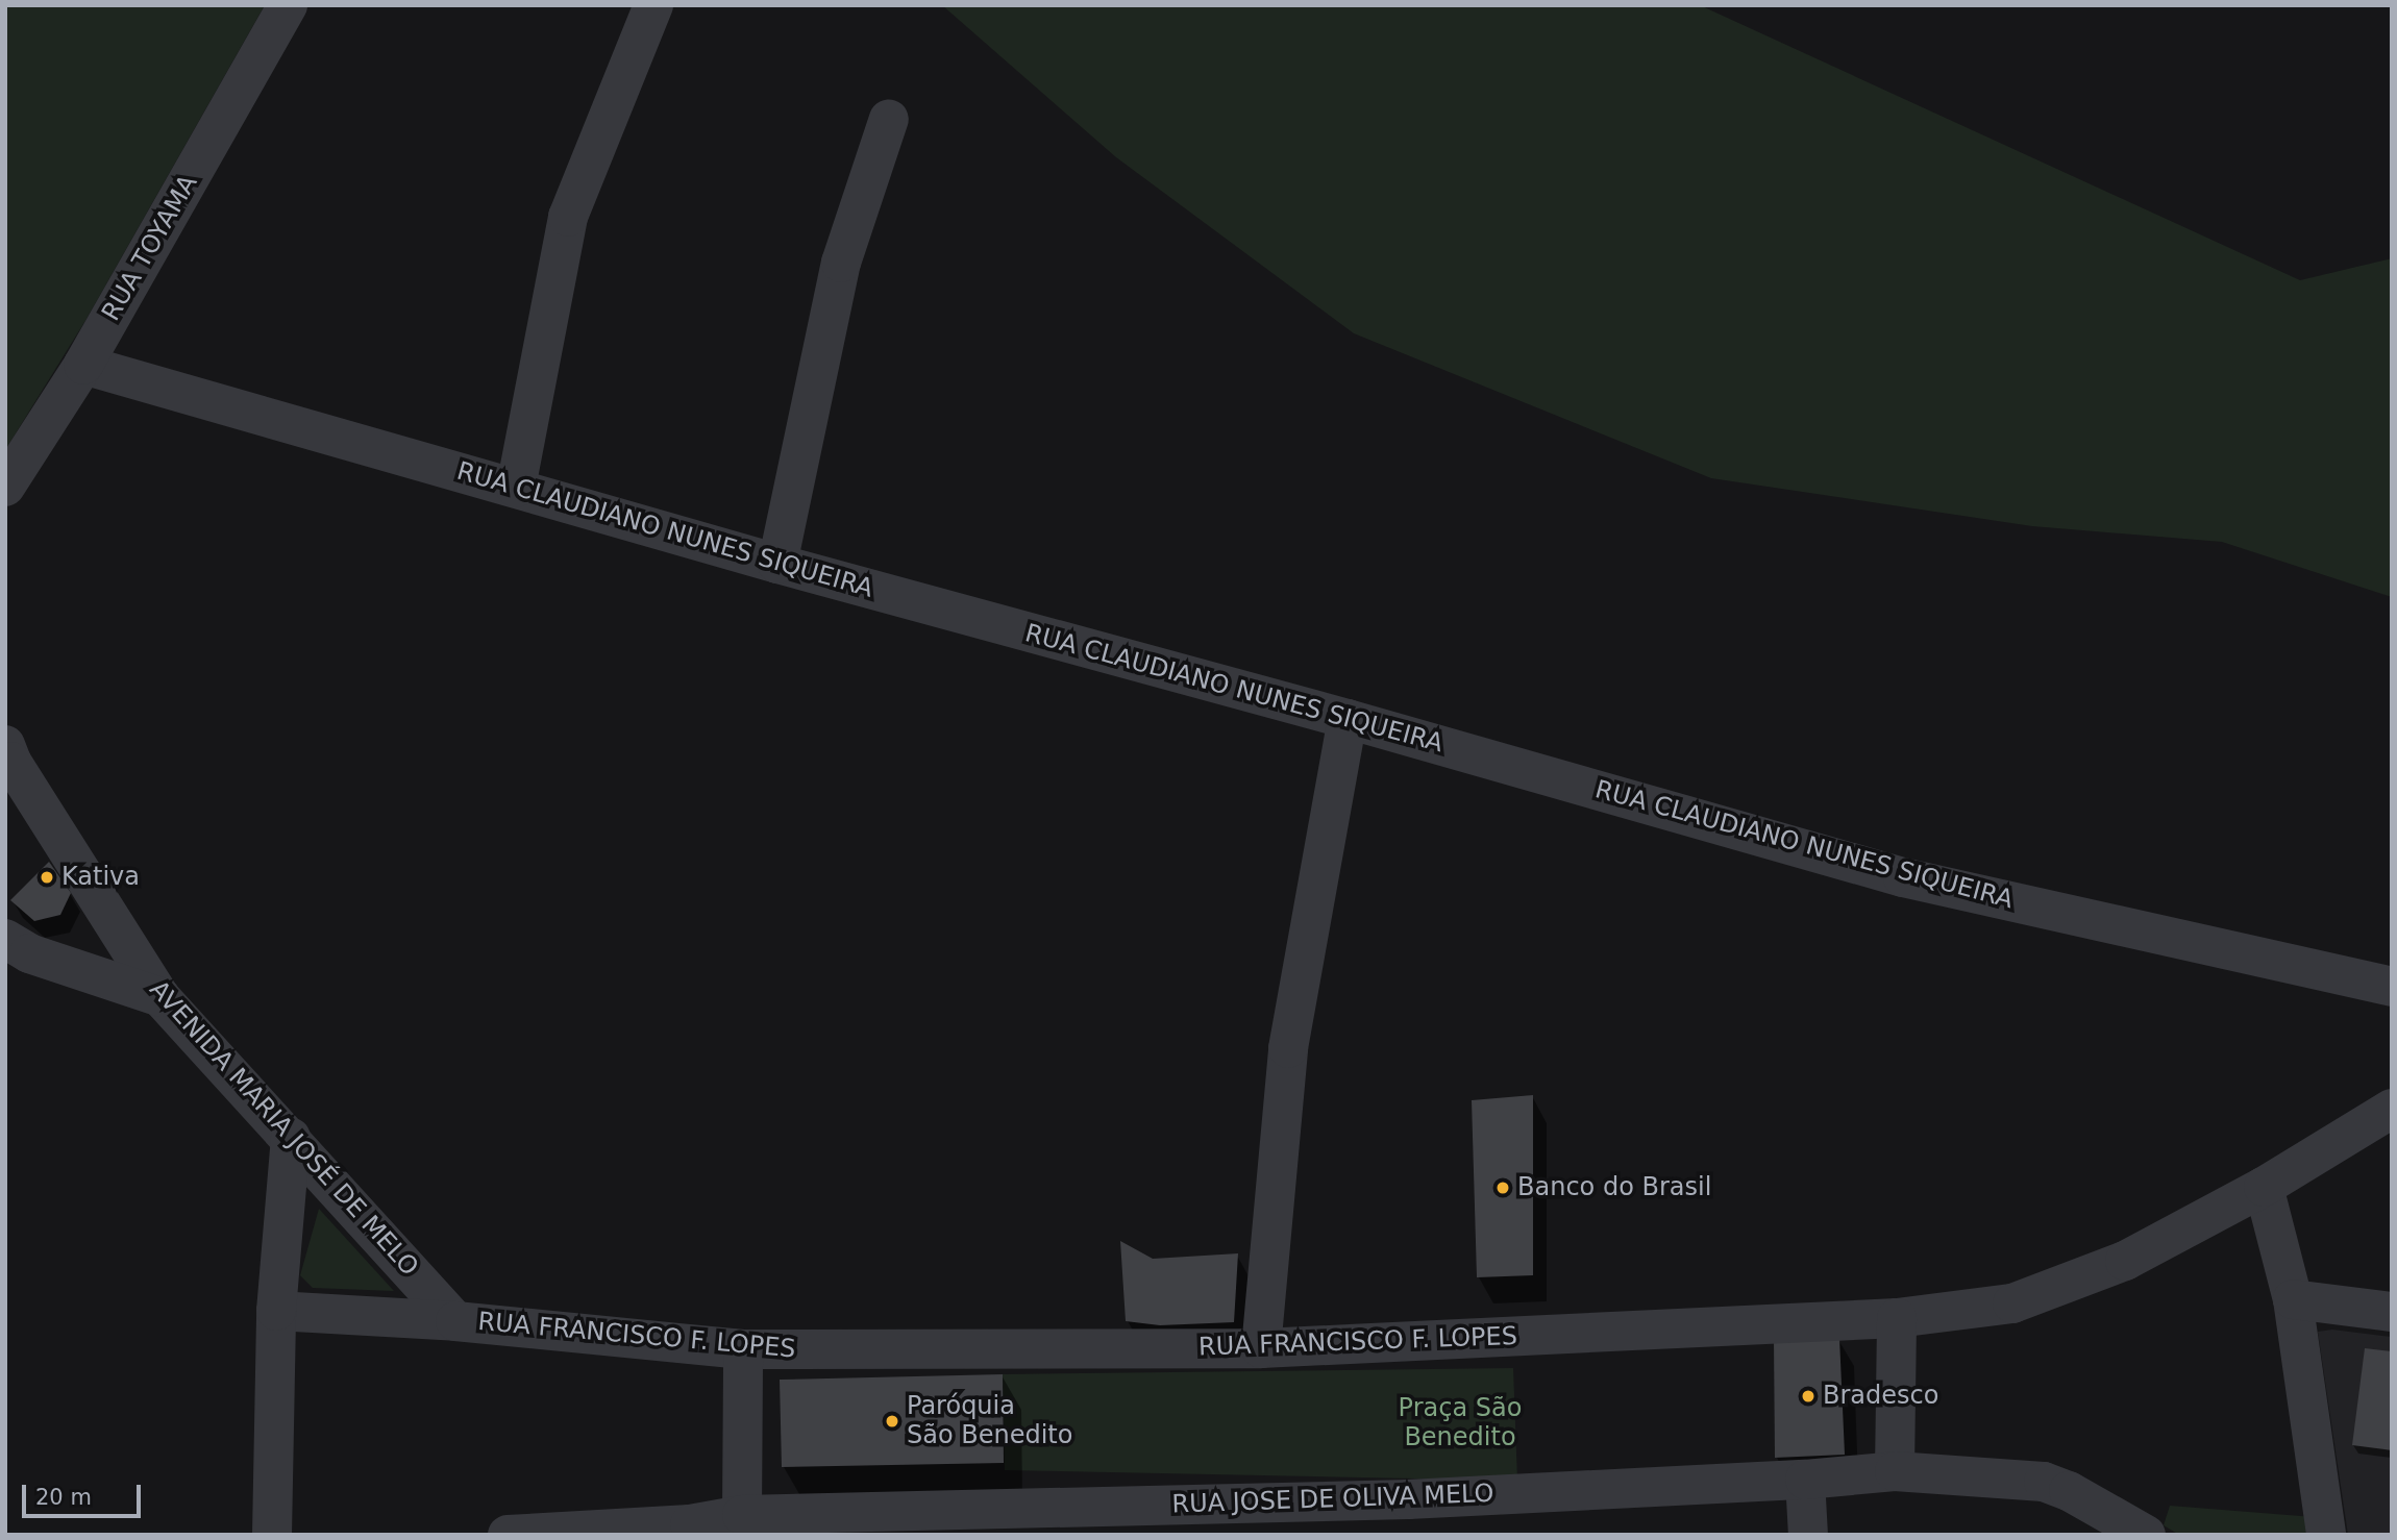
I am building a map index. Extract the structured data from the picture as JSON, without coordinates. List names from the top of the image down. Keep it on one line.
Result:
{"streets":{"street":["RUA TOYAMA","RUA CLAUDIANO NUNES SIQUEIRA","AVENIDA MARIA JOSÉ DE MELO","RUA FRANCISCO F. LOPES","RUA JOSE DE OLIVA MELO"]},"crossings":[["RUA TOYAMA","RUA CLAUDIANO NUNES SIQUEIRA"],["AVENIDA MARIA JOSÉ DE MELO","RUA FRANCISCO F. LOPES"]],"parks":["Praça São Benedito"],"places":["Kativa","Banco do Brasil","Bradesco","Paróquia São Benedito"],"scale_bar":"20 m"}
